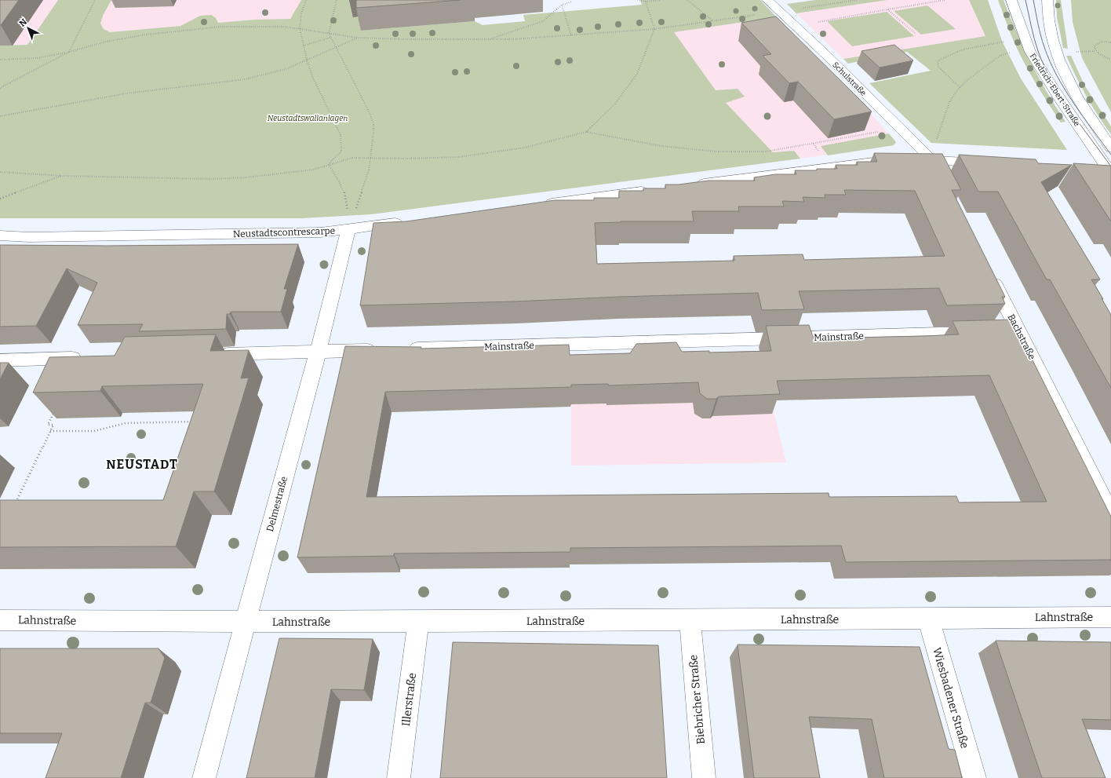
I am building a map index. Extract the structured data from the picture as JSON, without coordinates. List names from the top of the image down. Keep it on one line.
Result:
{"streets":{"street":["Schulstraße","Friedrich-Ebert-Straße","Neustadtscontrescarpe","Mainstraße","Bachstraße","Delmestraße","Lahnstraße","Wiesbadener Straße","Illerstraße","Biebricher Straße"]},"crossings":[["Neustadtscontrescarpe","Delmestraße"],["Delmestraße","Lahnstraße"],["Lahnstraße","Wiesbadener Straße"],["Lahnstraße","Illerstraße"],["Lahnstraße","Biebricher Straße"]],"districts":["NEUSTADT"],"parks":["Neustadtswallanlagen"],"north":"top left"}
